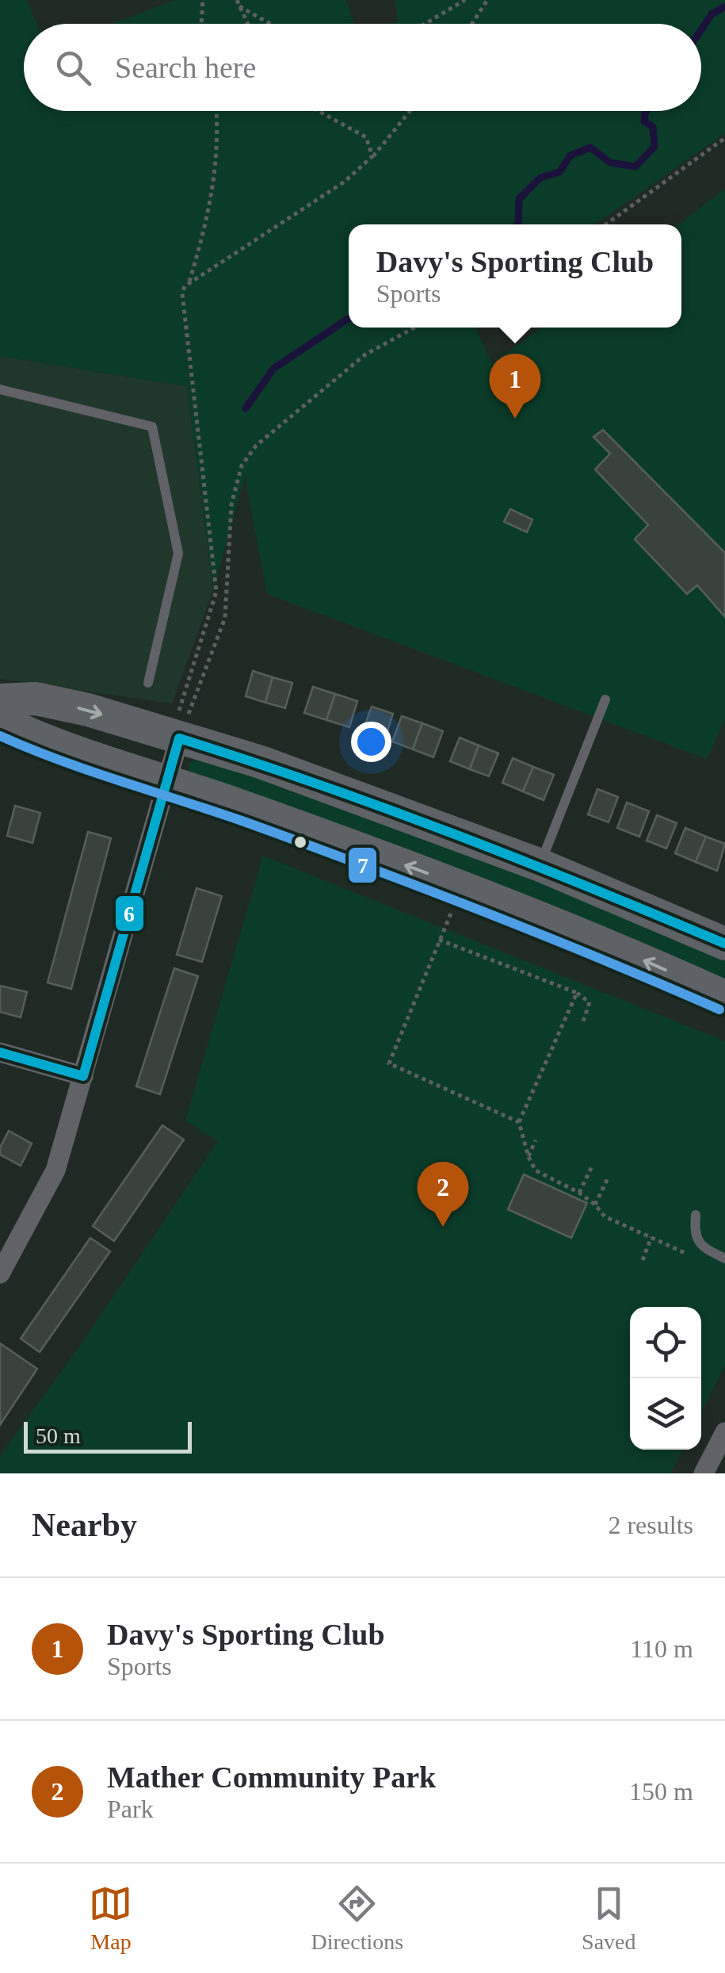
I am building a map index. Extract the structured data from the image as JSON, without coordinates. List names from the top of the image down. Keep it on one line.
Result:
{"lines":["transit line 7","transit line 6"],"scale_bar":"50 m","page":{"search":"Search here","popup":["Davy's Sporting Club","Sports"],"pins":["1","2"],"scale":"50 m","heading":["Nearby","2 results"],"list":[{"mark":"1","name":"Davy's Sporting Club","note":"Sports","value":"110 m"},{"mark":"2","name":"Mather Community Park","note":"Park","value":"150 m"}],"nav":["Map","Directions","Saved"]}}
